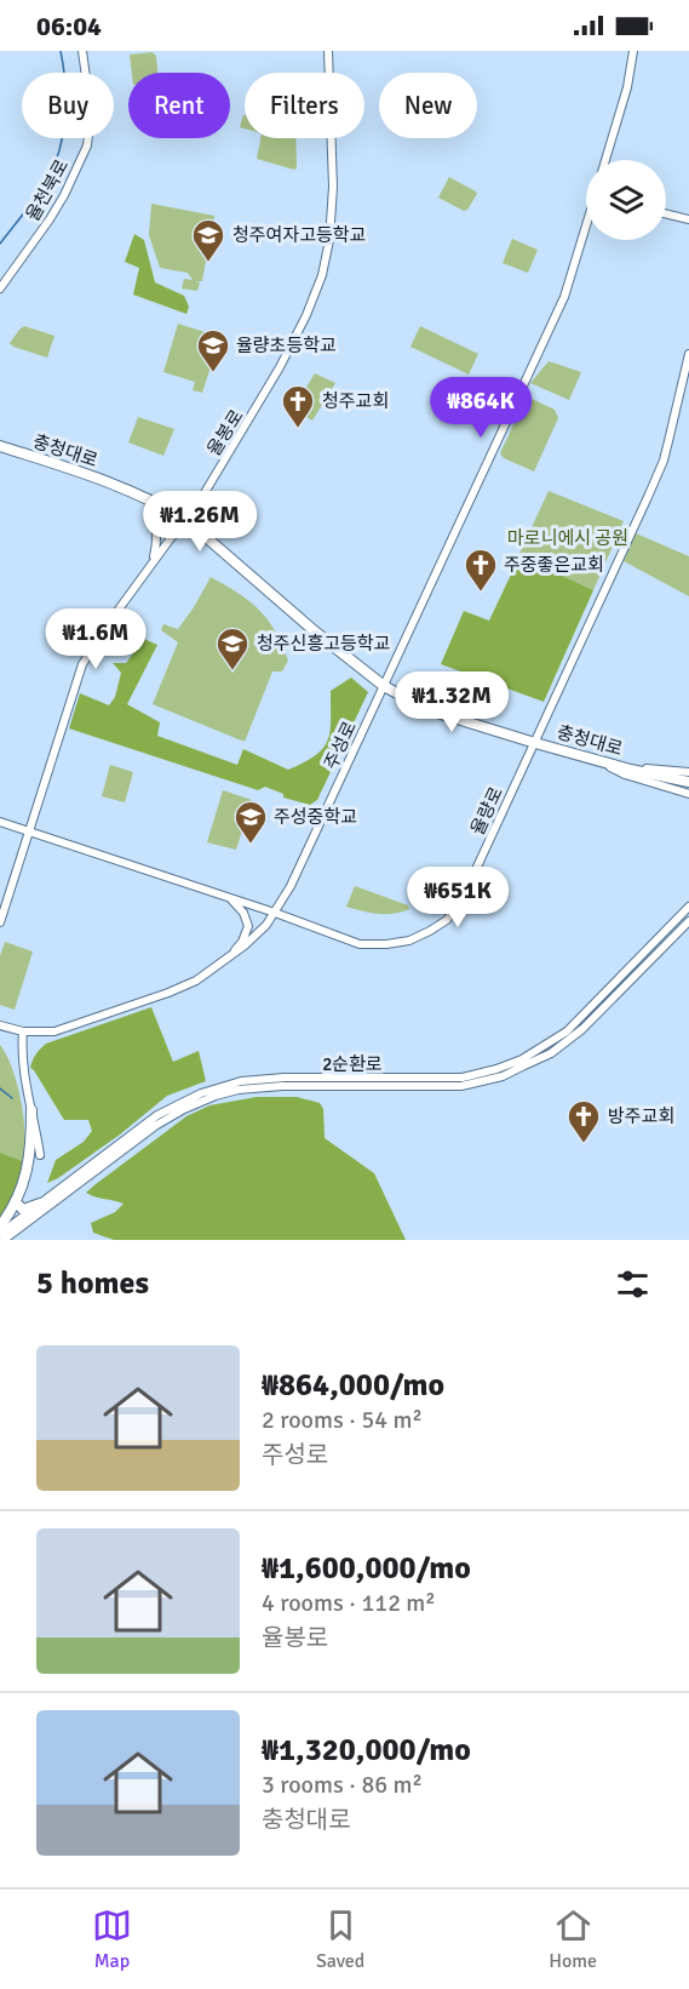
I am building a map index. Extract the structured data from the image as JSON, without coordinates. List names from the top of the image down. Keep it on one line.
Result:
{"streets":{"main road":["충청대로"],"street":["율천북로","율봉로","주성로","율량로","2순환로"]},"crossings":[["율봉로","충청대로"],["율봉로","율량로"],["충청대로","주성로"],["충청대로","율량로"],["주성로","율량로"]],"parks":["마로니에시 공원"],"places":{"school or university":["청주여자고등학교","율량초등학교","청주신흥고등학교","주성중학교"],"church":["청주교회","주중좋은교회","방주교회"]},"page":{"status":"06:04","chip":["Buy","Rent","Filters","New"],"price":["₩864K","₩1.26M","₩1.6M","₩1.32M","₩651K"],"heading":"5 homes","list":[{"name":"₩864,000/mo","note":"2 rooms · 54 m² · 주성로"},{"name":"₩1,600,000/mo","note":"4 rooms · 112 m² · 율봉로"},{"name":"₩1,320,000/mo","note":"3 rooms · 86 m² · 충청대로"}],"tabs":["Map","Saved","Home"]}}
